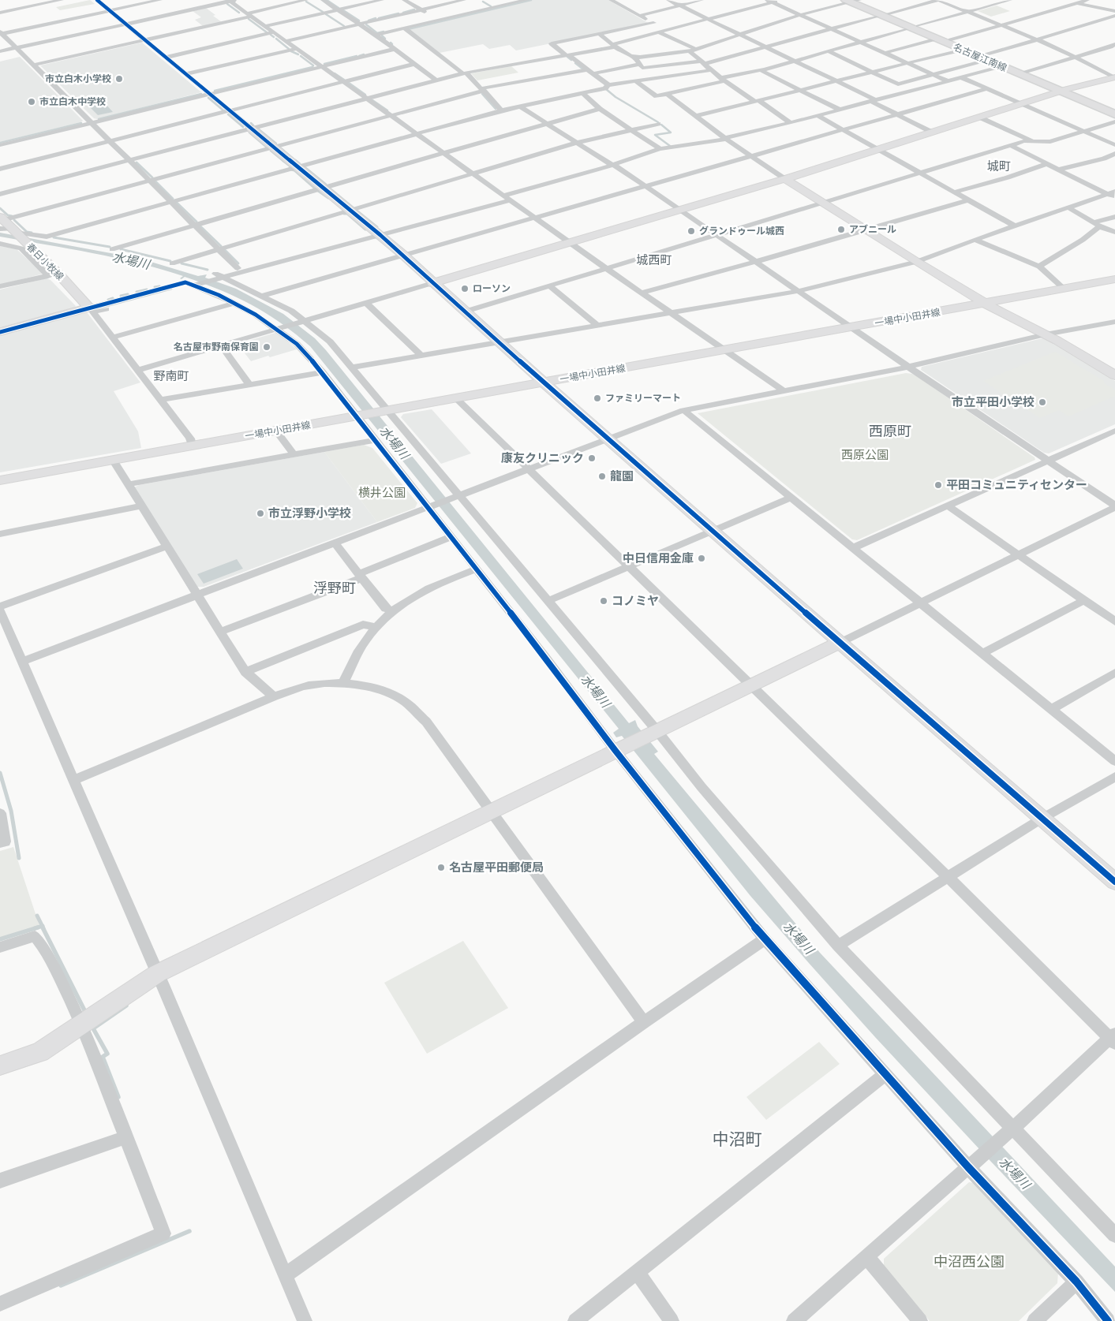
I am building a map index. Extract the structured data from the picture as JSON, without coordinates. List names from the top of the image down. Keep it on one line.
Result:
{"streets":{"main road":["名古屋江南線"],"street":["春日小牧線","一場中小田井線"]},"districts":["城町","城西町","野南町","西原町","浮野町","中沼町"],"water":["水場川"],"parks":["西原公園","横井公園","中沼西公園"],"places":["市立白木小学校","市立白木中学校","アブニール","グランドゥール城西","ローソン","名古屋市野南保育園","ファミリーマート","市立平田小学校","康友クリニック","龍園","平田コミュニティセンター","市立浮野小学校","中日信用金庫","コノミヤ","名古屋平田郵便局"]}
